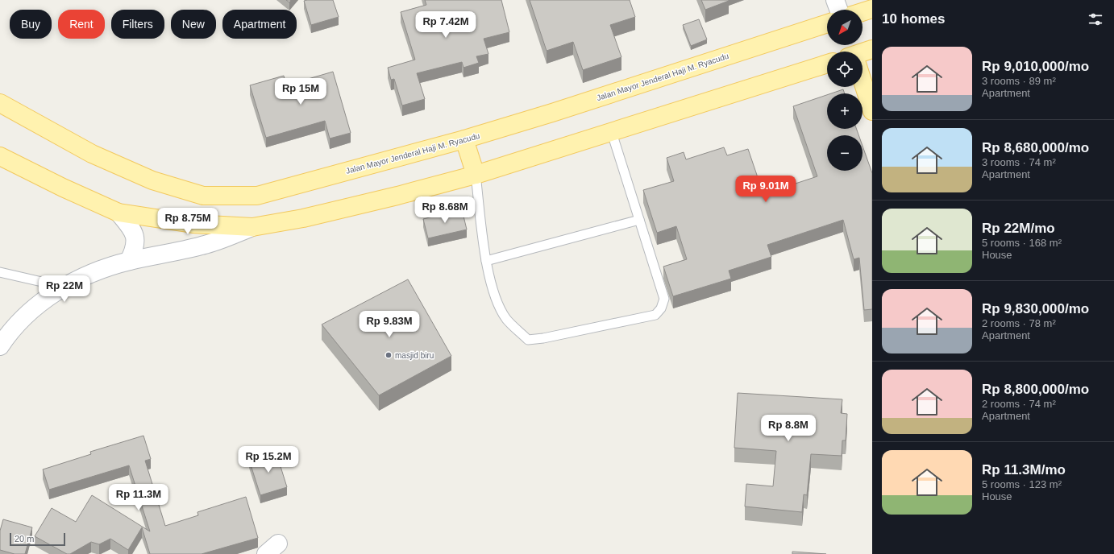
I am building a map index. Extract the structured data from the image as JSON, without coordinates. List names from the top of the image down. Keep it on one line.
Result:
{"streets":{"main road":["Jalan Mayor Jenderal Haji M. Ryacudu"]},"places":["masjid biru"],"scale_bar":"20 m","north":"bottom left","page":{"heading":"10 homes","map_buttons":["+","−"],"chip":["Buy","Rent","Filters","New","Apartment"],"price":["Rp 7.42M","Rp 15M","Rp 9.01M","Rp 8.68M","Rp 8.75M","Rp 22M","Rp 9.83M","Rp 8.8M","Rp 15.2M","Rp 11.3M"],"list":[{"name":"Rp 9,010,000/mo","note":"3 rooms · 89 m² · Apartment"},{"name":"Rp 8,680,000/mo","note":"3 rooms · 74 m² · Apartment"},{"name":"Rp 22M/mo","note":"5 rooms · 168 m² · House"},{"name":"Rp 9,830,000/mo","note":"2 rooms · 78 m² · Apartment"},{"name":"Rp 8,800,000/mo","note":"2 rooms · 74 m² · Apartment"},{"name":"Rp 11.3M/mo","note":"5 rooms · 123 m² · House"}],"scale":"20 m"}}
